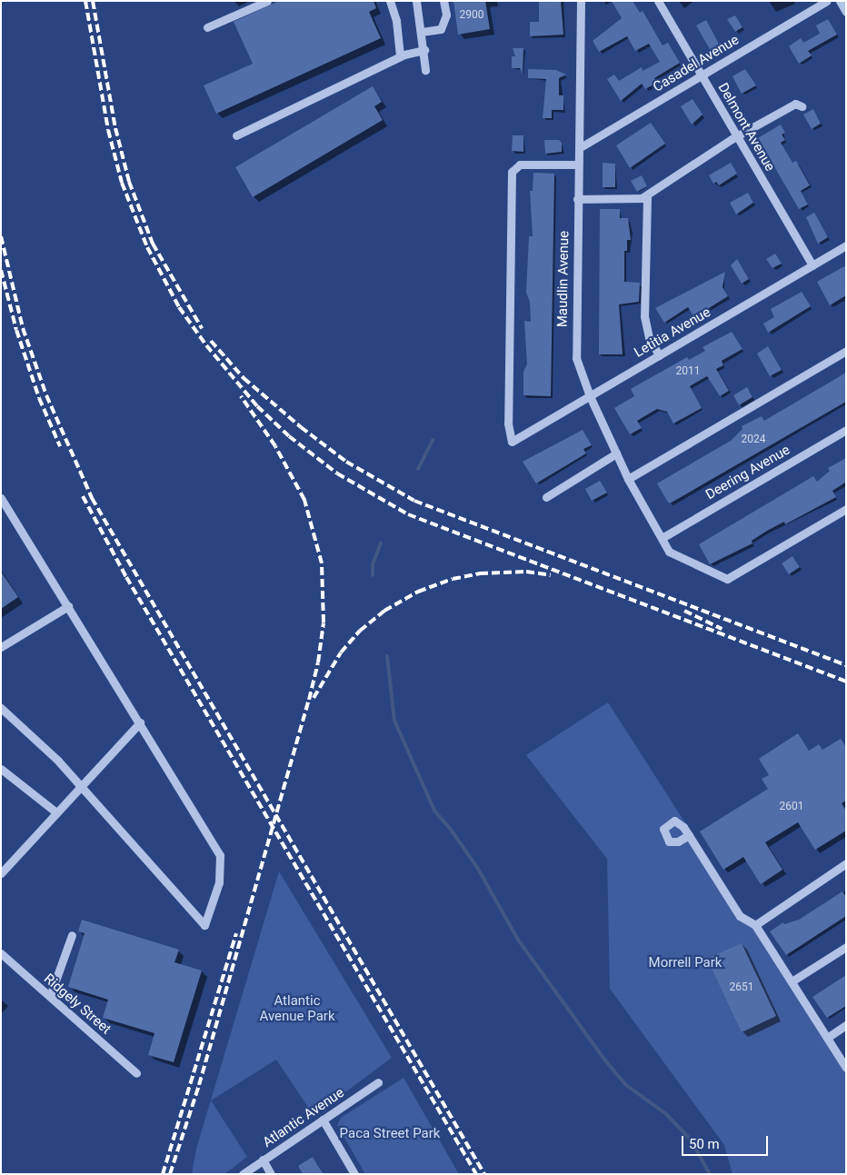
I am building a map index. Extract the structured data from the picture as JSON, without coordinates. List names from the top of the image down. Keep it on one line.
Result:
{"streets":{"street":["Casadel Avenue","Delmont Avenue","Maudlin Avenue","Letitia Avenue","Deering Avenue","Ridgely Street","Atlantic Avenue"]},"crossings":[["Casadel Avenue","Delmont Avenue"],["Casadel Avenue","Maudlin Avenue"],["Delmont Avenue","Letitia Avenue"],["Maudlin Avenue","Letitia Avenue"],["Maudlin Avenue","Deering Avenue"]],"parks":["Morrell Park","Atlantic Avenue Park","Paca Street Park"],"house_numbers":["2900","2011","2024","2601","2651"],"scale_bar":"50 m"}
